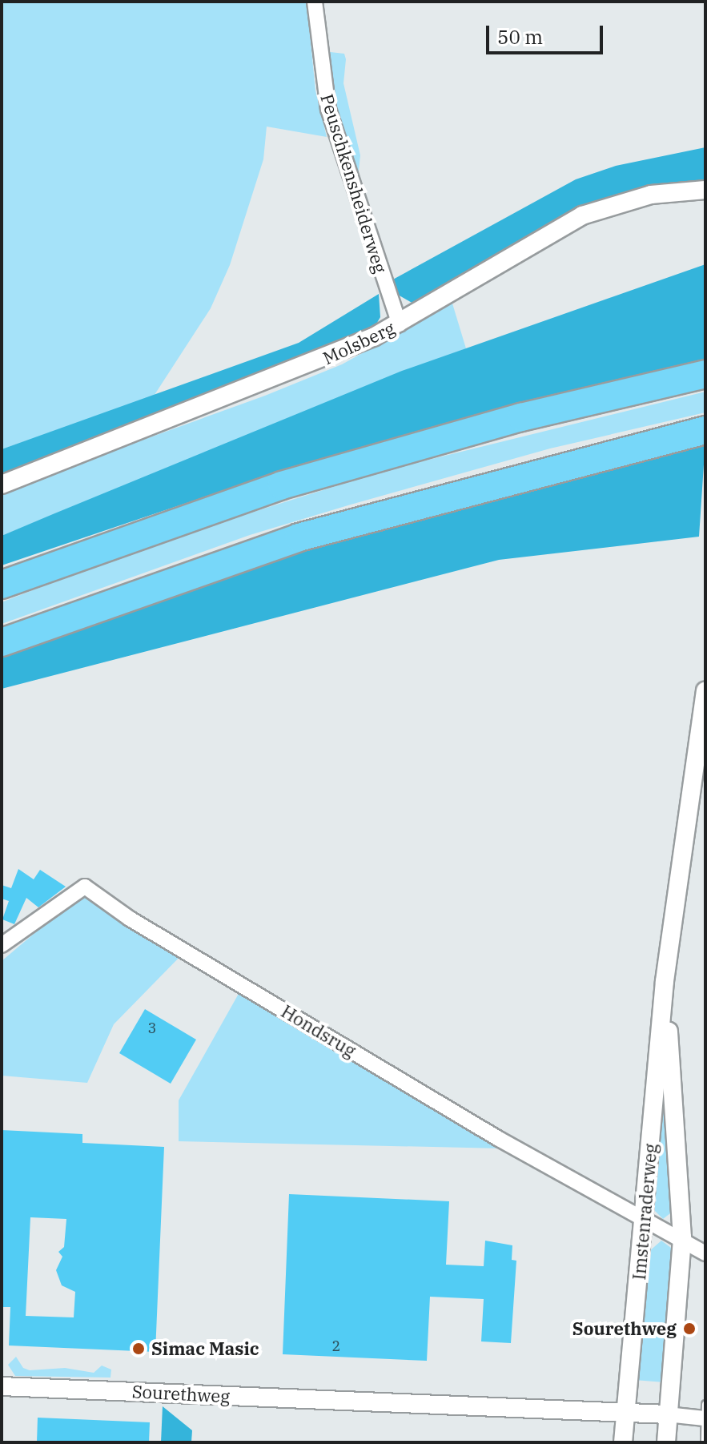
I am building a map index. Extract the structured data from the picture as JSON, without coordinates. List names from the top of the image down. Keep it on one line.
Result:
{"streets":{"street":["Peuschkensheiderweg","Molsberg","Hondsrug","Imstenraderweg","Sourethweg"]},"crossings":[["Peuschkensheiderweg","Molsberg"],["Hondsrug","Imstenraderweg"],["Imstenraderweg","Sourethweg"]],"places":["Sourethweg","Simac Masic"],"house_numbers":["3","2"],"scale_bar":"50 m"}
